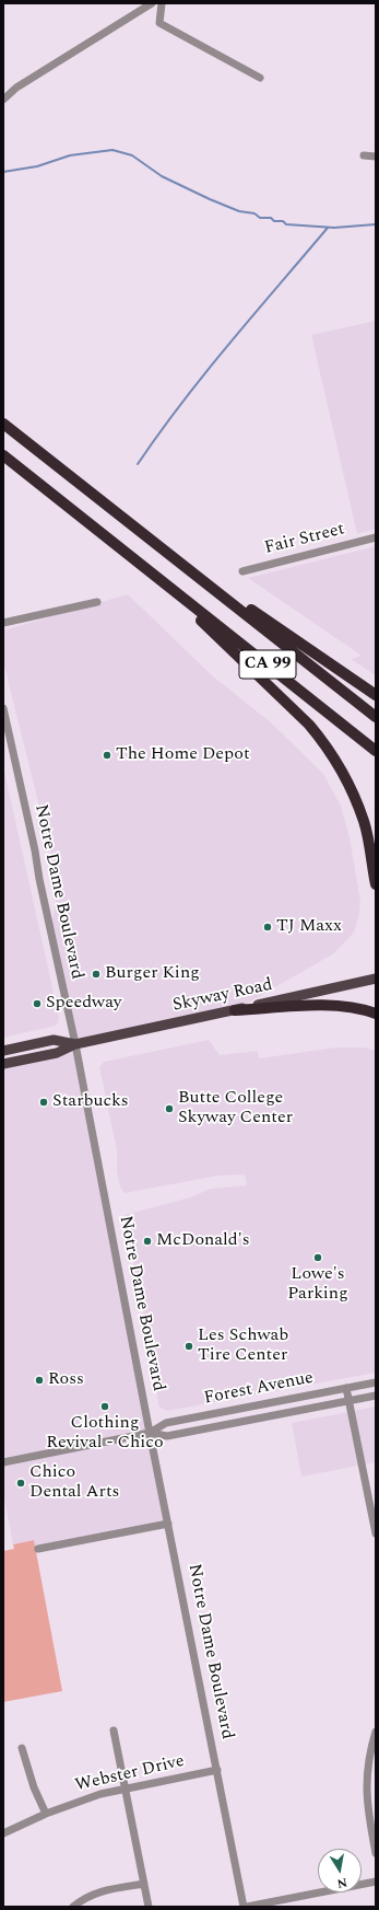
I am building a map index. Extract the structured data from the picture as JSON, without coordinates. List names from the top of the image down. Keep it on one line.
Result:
{"streets":{"highway":["CA 99"],"main road":["Skyway Road"],"street":["Fair Street","Notre Dame Boulevard","Forest Avenue","Webster Drive"]},"crossings":[["Notre Dame Boulevard","Skyway Road"],["Notre Dame Boulevard","Forest Avenue"],["Notre Dame Boulevard","Webster Drive"]],"places":["The Home Depot","TJ Maxx","Burger King","Speedway","Starbucks","Butte College Skyway Center","McDonald's","Lowe's Parking","Les Schwab Tire Center","Ross","Clothing Revival - Chico","Chico Dental Arts"],"north":"bottom"}
